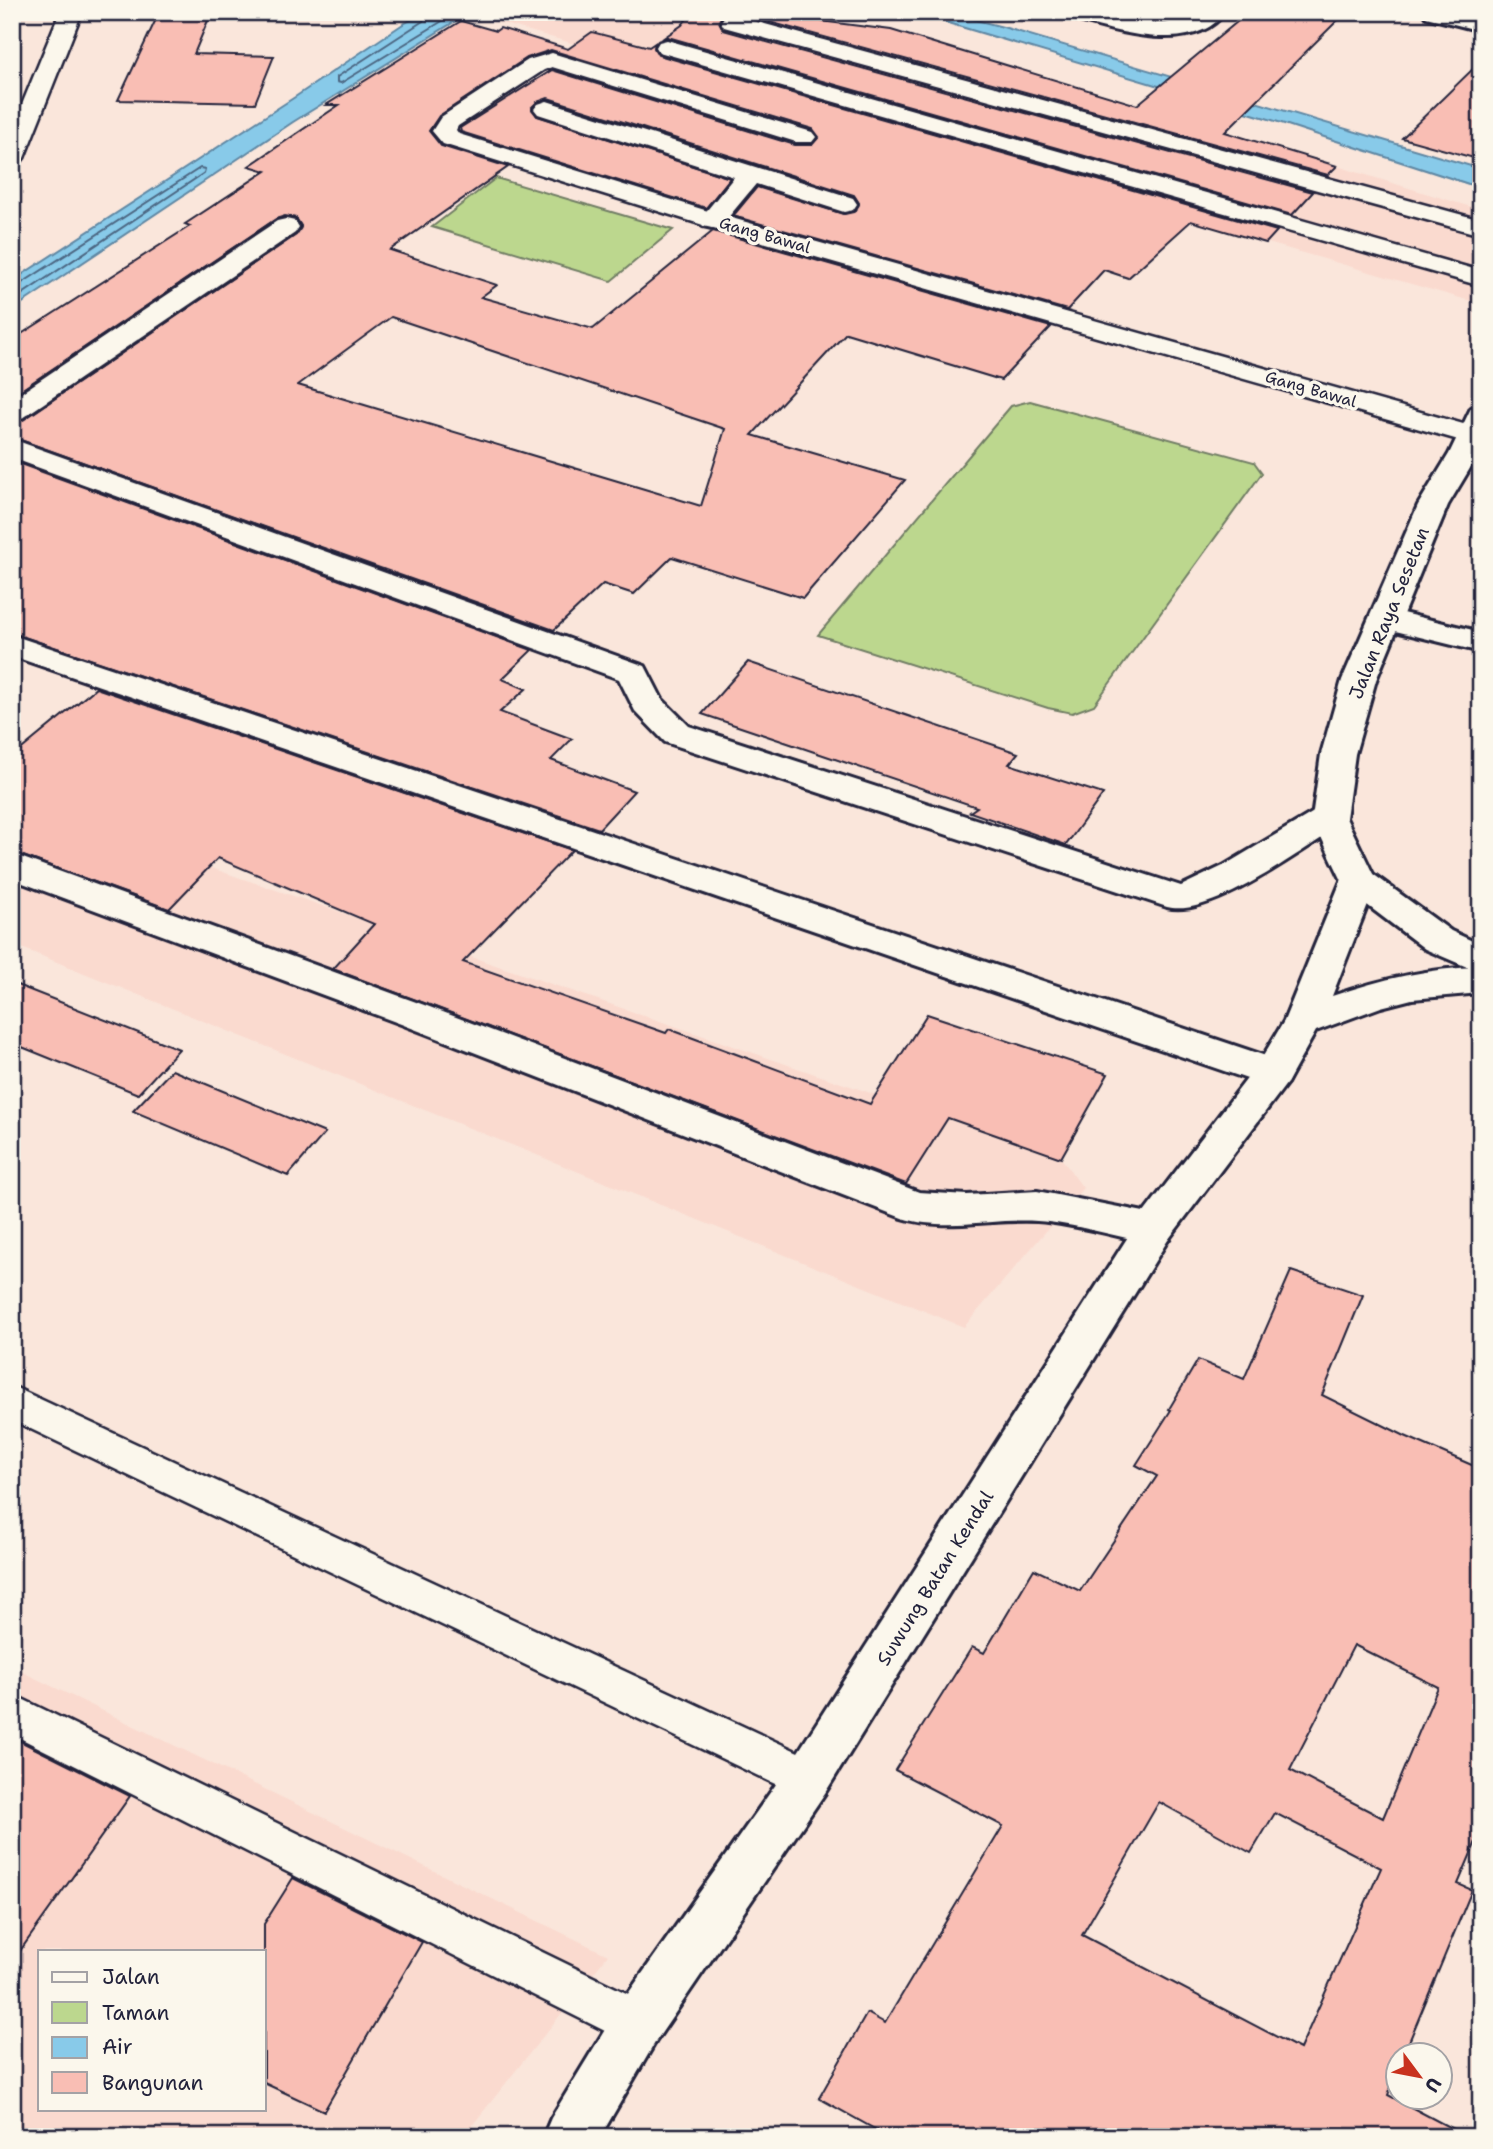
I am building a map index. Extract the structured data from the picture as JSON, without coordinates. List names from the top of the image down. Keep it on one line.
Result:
{"streets":{"street":["Jalan Raya Sesetan","Suwung Batan Kendal"],"lane":["Gang Bawal"]},"crossings":[["Gang Bawal","Jalan Raya Sesetan"]],"legend":["Jalan","Taman","Air","Bangunan"],"north":"bottom right"}
